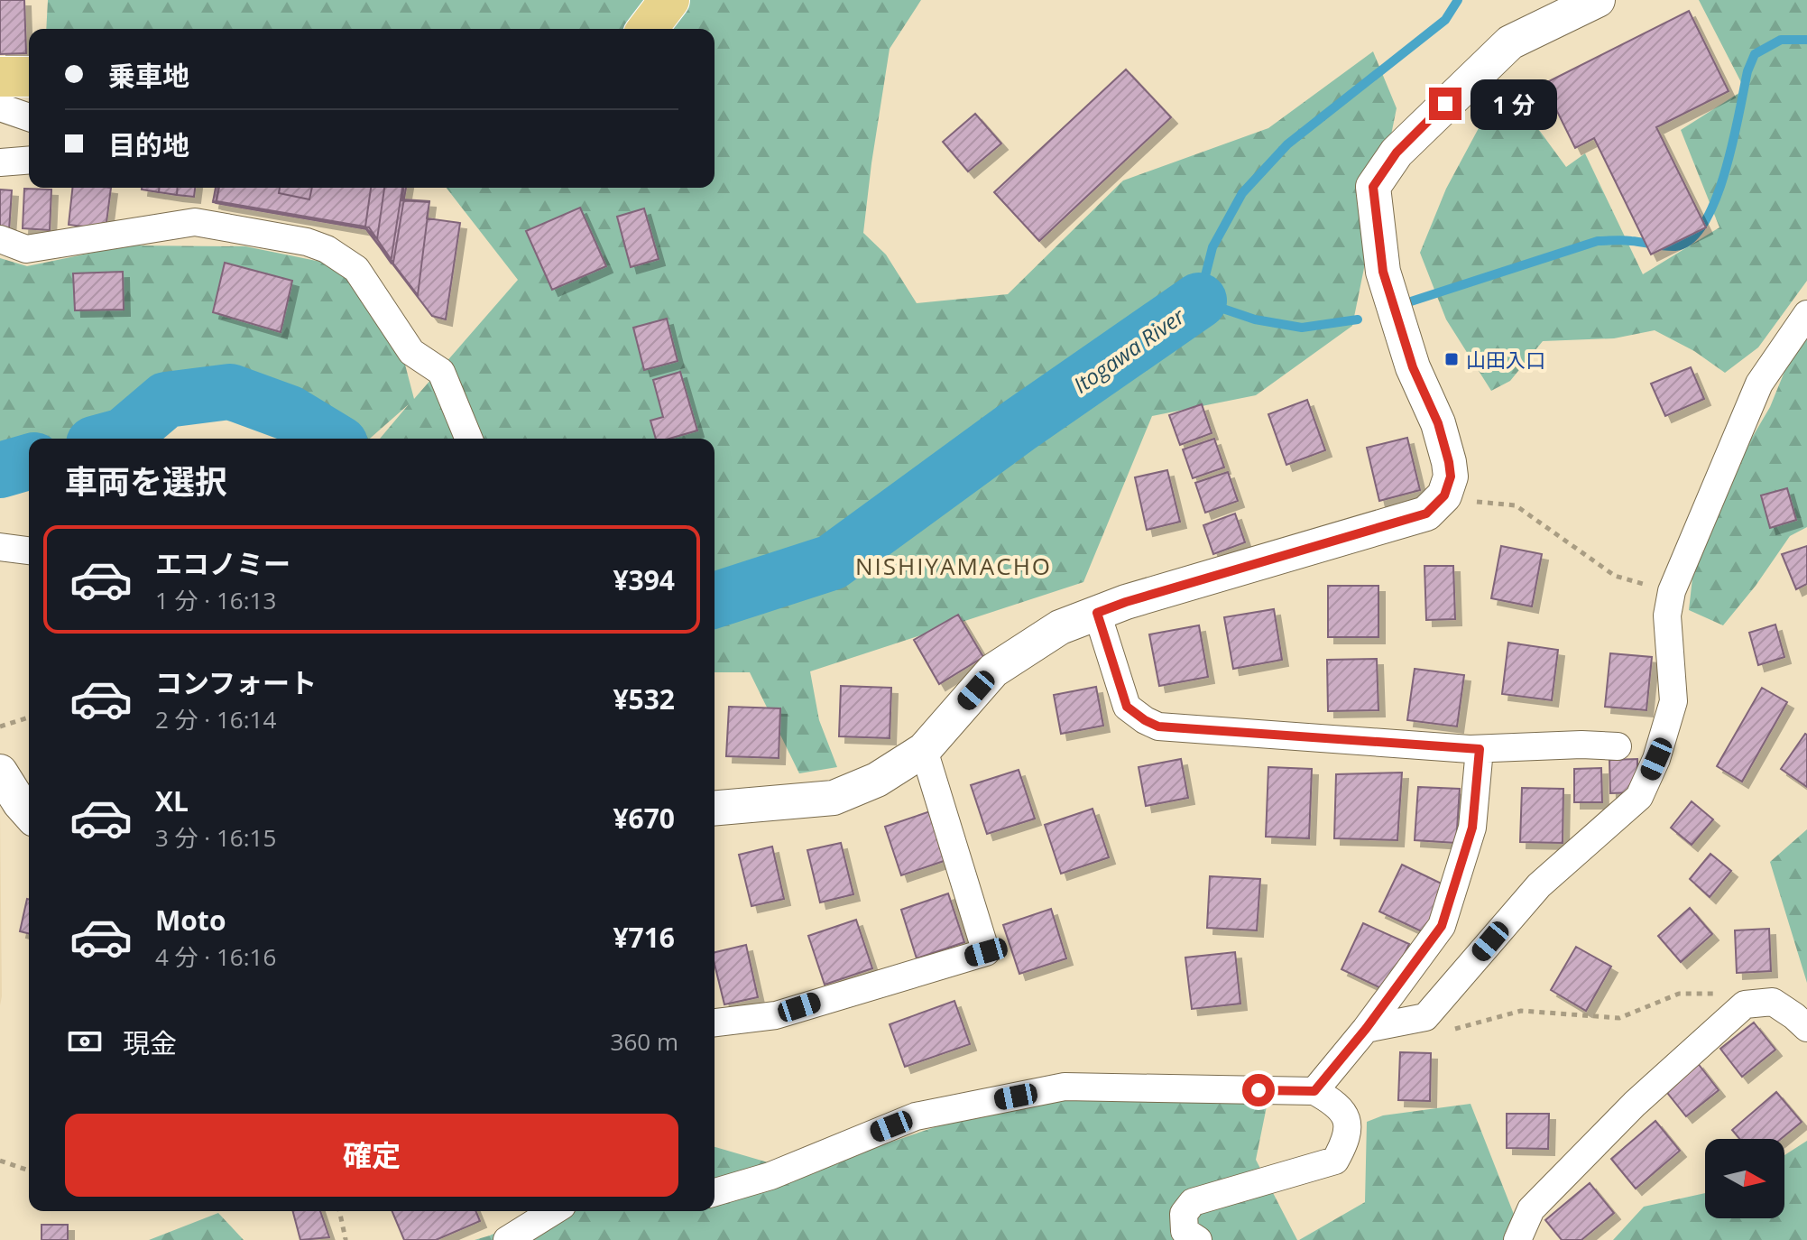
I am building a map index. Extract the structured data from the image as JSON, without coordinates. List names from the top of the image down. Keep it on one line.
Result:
{"districts":["NISHIYAMACHO"],"water":["Itogawa River"],"places":{"transit":["山田入口"]},"north":"right","page":{"banner":["乗車地","目的地"],"bubble":"1 分","heading":"車両を選択","list":[{"name":"エコノミー","note":"1 分 · 16:13","value":"¥394"},{"name":"コンフォート","note":"2 分 · 16:14","value":"¥532"},{"name":"XL","note":"3 分 · 16:15","value":"¥670"},{"name":"Moto","note":"4 分 · 16:16","value":"¥716"}],"pay":["現金","360 m"],"buttons":"確定"}}
